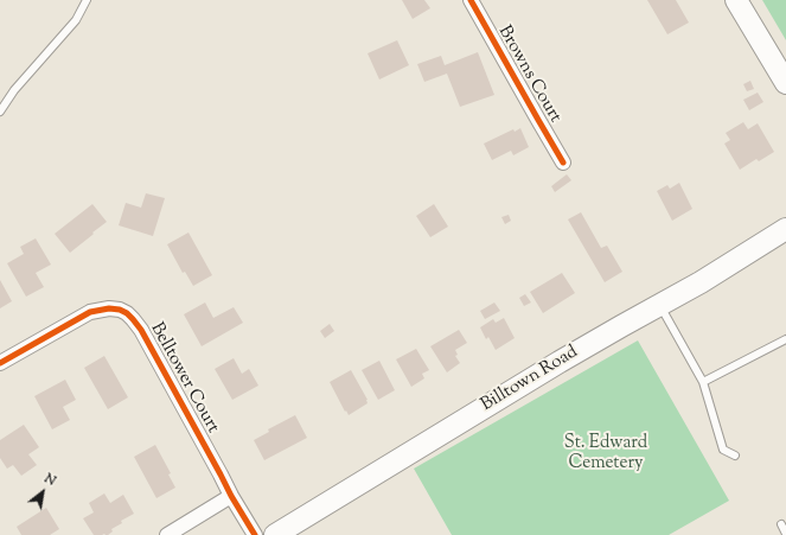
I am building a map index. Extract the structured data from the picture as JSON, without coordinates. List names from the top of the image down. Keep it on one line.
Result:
{"streets":{"main road":["Billtown Road"],"street":["Browns Court","Belltower Court"]},"parks":["St. Edward Cemetery"],"north":"top right"}
